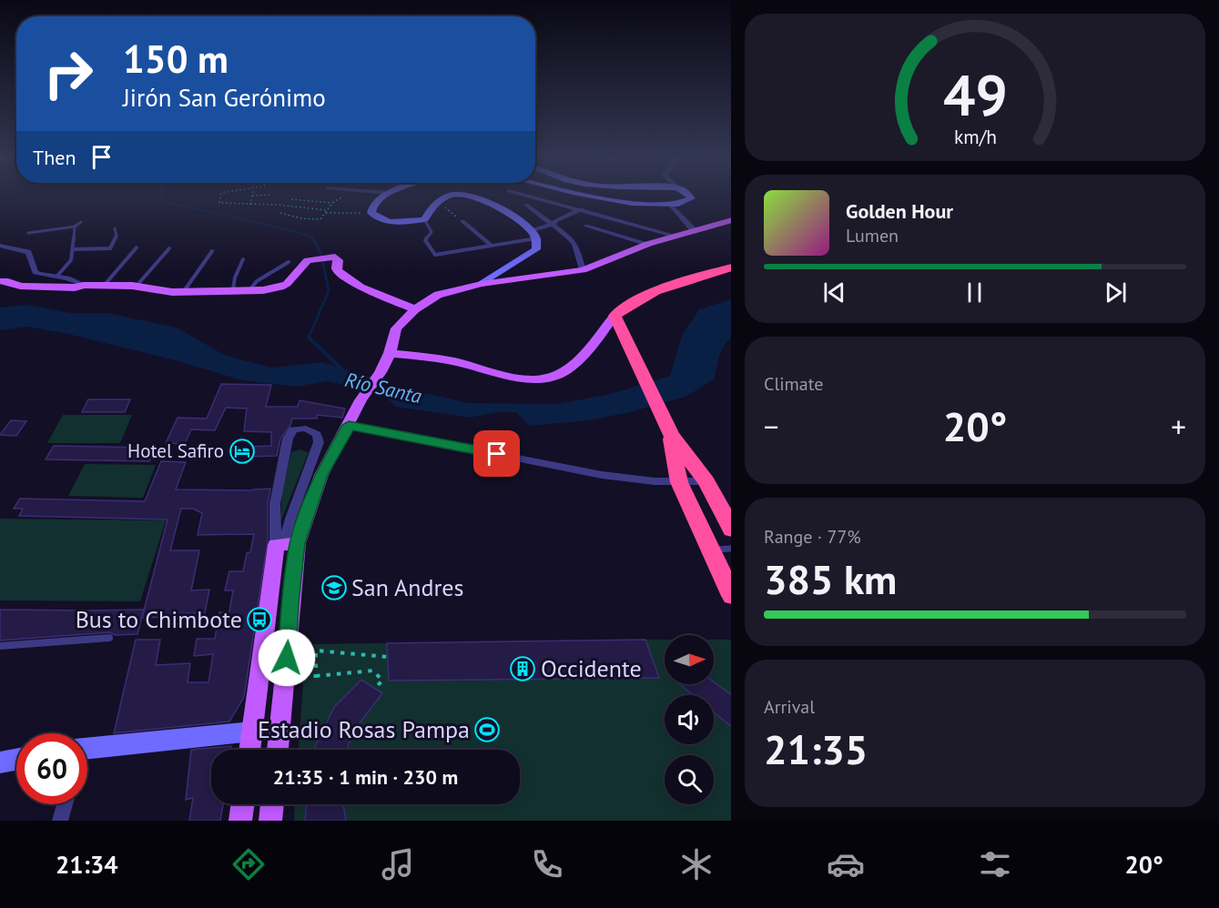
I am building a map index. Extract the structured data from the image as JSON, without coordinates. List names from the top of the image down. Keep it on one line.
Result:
{"water":["Río Santa"],"places":{"hotel":["Hotel Safiro"],"school or university":["San Andres"],"bus stop":["Bus to Chimbote"],"building":["Occidente"],"sports":["Estadio Rosas Pampa"]},"north":"right","page":{"turn":["150 m","Jirón San Gerónimo"],"then":"Then","song":["Golden Hour","Lumen"],"tile":["Climate",["Range · 77%","385 km"],["Arrival","21:35"]],"heat":["−","20°","+"],"limit":"60","trip":"21:35 · 1 min · 230 m","tabs":["21:34","20°"],"gauge":["49","km/h"]}}
